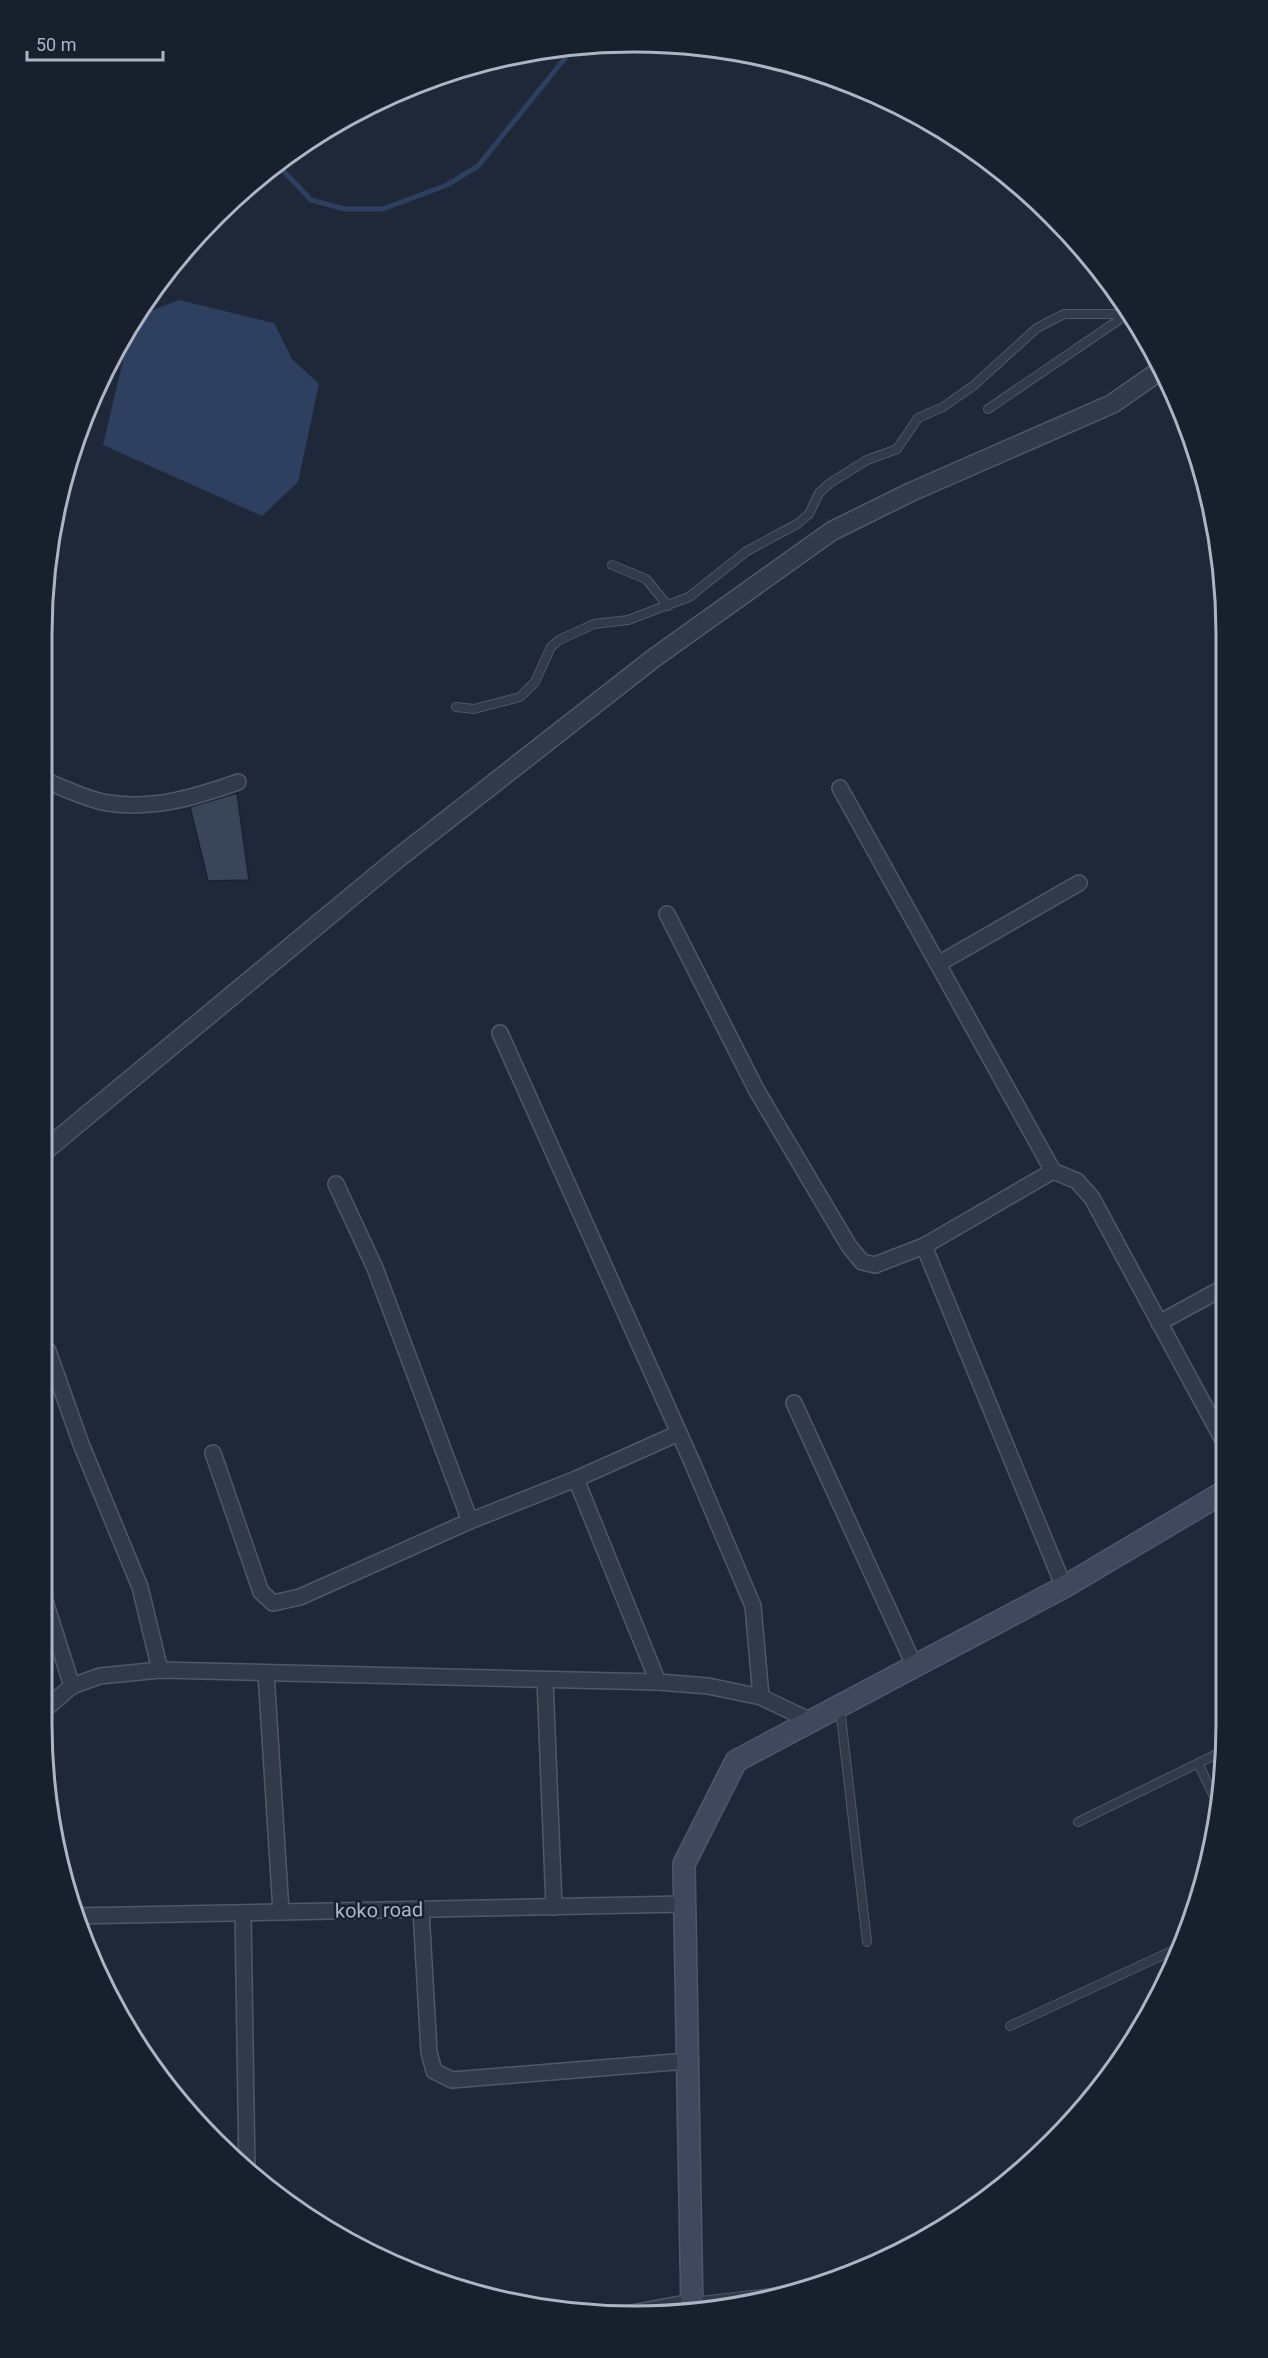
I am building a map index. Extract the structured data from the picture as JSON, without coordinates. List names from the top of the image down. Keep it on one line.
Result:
{"streets":{"street":["koko road"]},"scale_bar":"50 m"}
